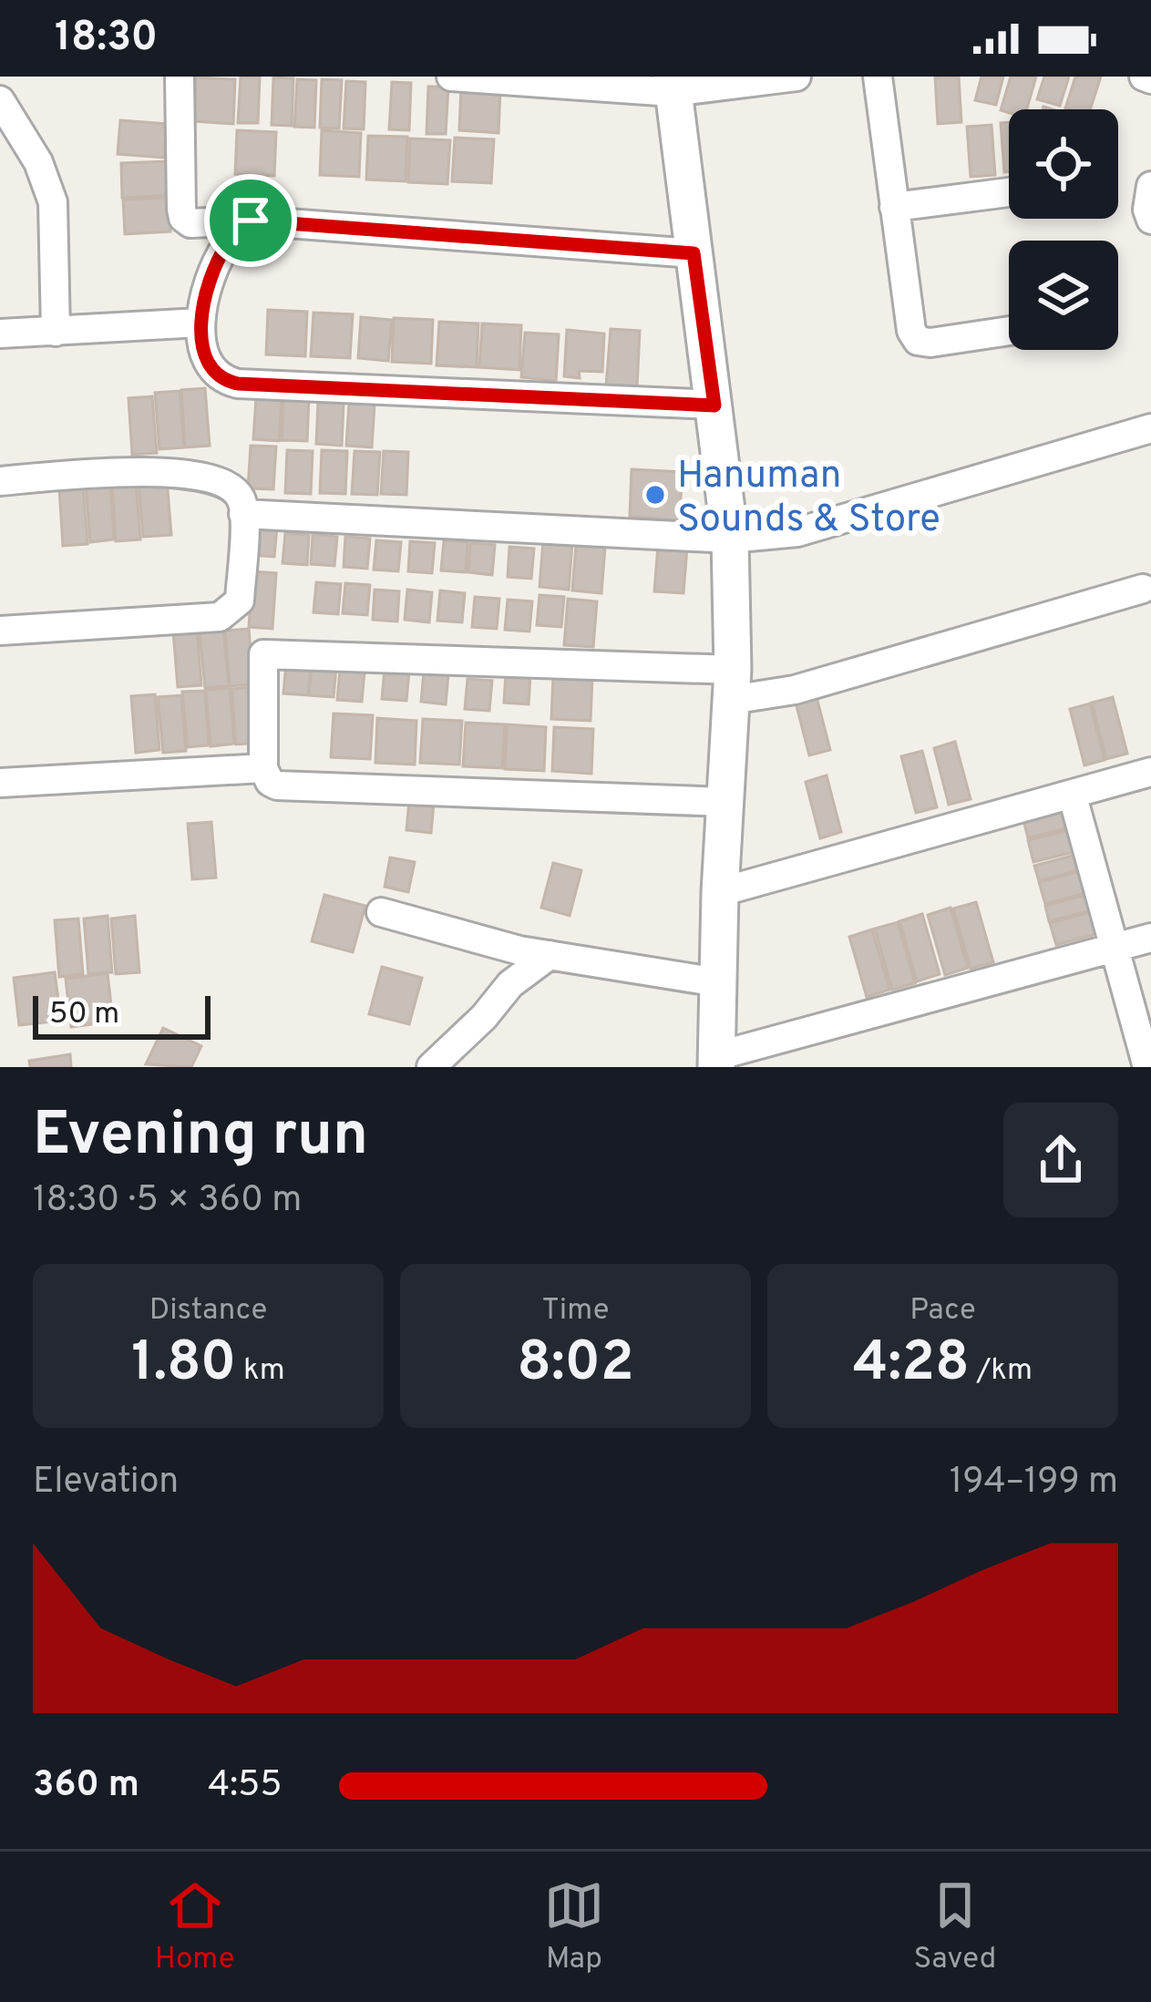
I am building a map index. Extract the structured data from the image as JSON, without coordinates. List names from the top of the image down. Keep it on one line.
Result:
{"places":["Hanuman Sounds & Store"],"scale_bar":"50 m","page":{"status":"18:30","scale":"50 m","heading":["Evening run","18:30 · 5 × 360 m"],"stats":[["Distance","1.80 km"],["Time","8:02"],["Pace","4:28 /km"]],"chart":["Elevation","194–199 m"],"list":[{"name":"360 m","note":"4:55"}],"tabs":["Home","Map","Saved"]}}
